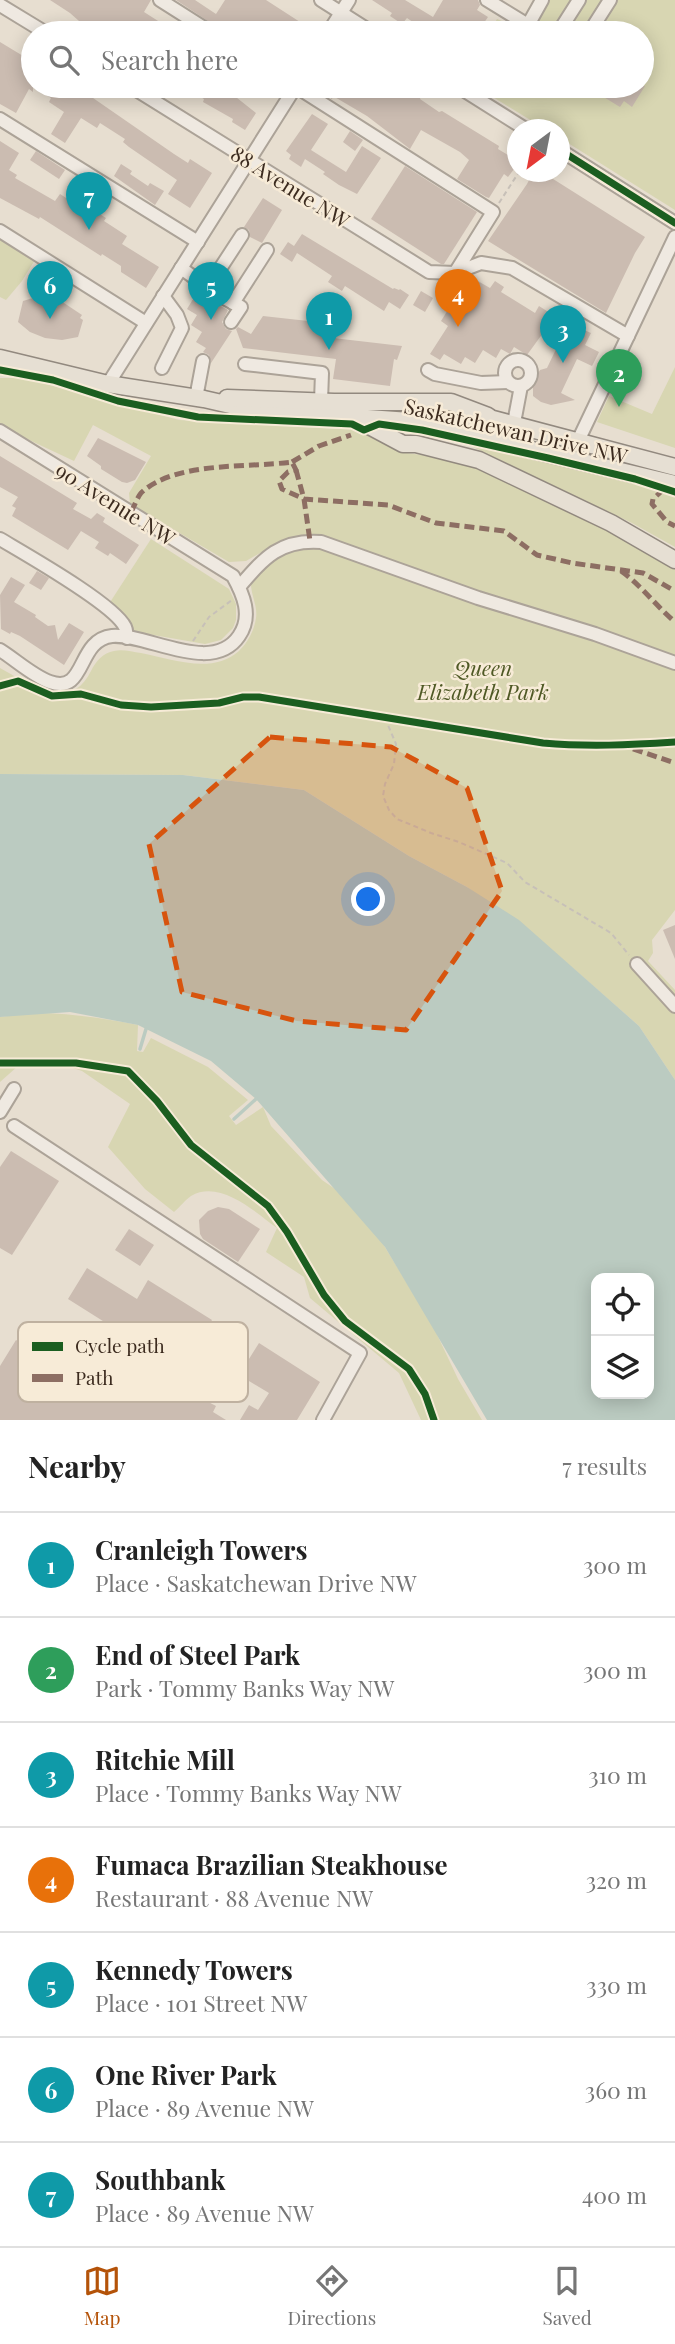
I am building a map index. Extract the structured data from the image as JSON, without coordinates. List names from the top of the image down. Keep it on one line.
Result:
{"streets":{"main road":["Saskatchewan Drive NW"],"street":["88 Avenue NW","90 Avenue NW"]},"parks":["Queen Elizabeth Park"],"legend":["Cycle path","Path"],"north":"bottom left","page":{"search":"Search here","pins":["7","6","5","4","1","3","2"],"heading":["Nearby","7 results"],"list":[{"mark":"1","name":"Cranleigh Towers","note":"Place · Saskatchewan Drive NW","value":"300 m"},{"mark":"2","name":"End of Steel Park","note":"Park · Tommy Banks Way NW","value":"300 m"},{"mark":"3","name":"Ritchie Mill","note":"Place · Tommy Banks Way NW","value":"310 m"},{"mark":"4","name":"Fumaca Brazilian Steakhouse","note":"Restaurant · 88 Avenue NW","value":"320 m"},{"mark":"5","name":"Kennedy Towers","note":"Place · 101 Street NW","value":"330 m"},{"mark":"6","name":"One River Park","note":"Place · 89 Avenue NW","value":"360 m"},{"mark":"7","name":"Southbank","note":"Place · 89 Avenue NW","value":"400 m"}],"nav":["Map","Directions","Saved"]}}
